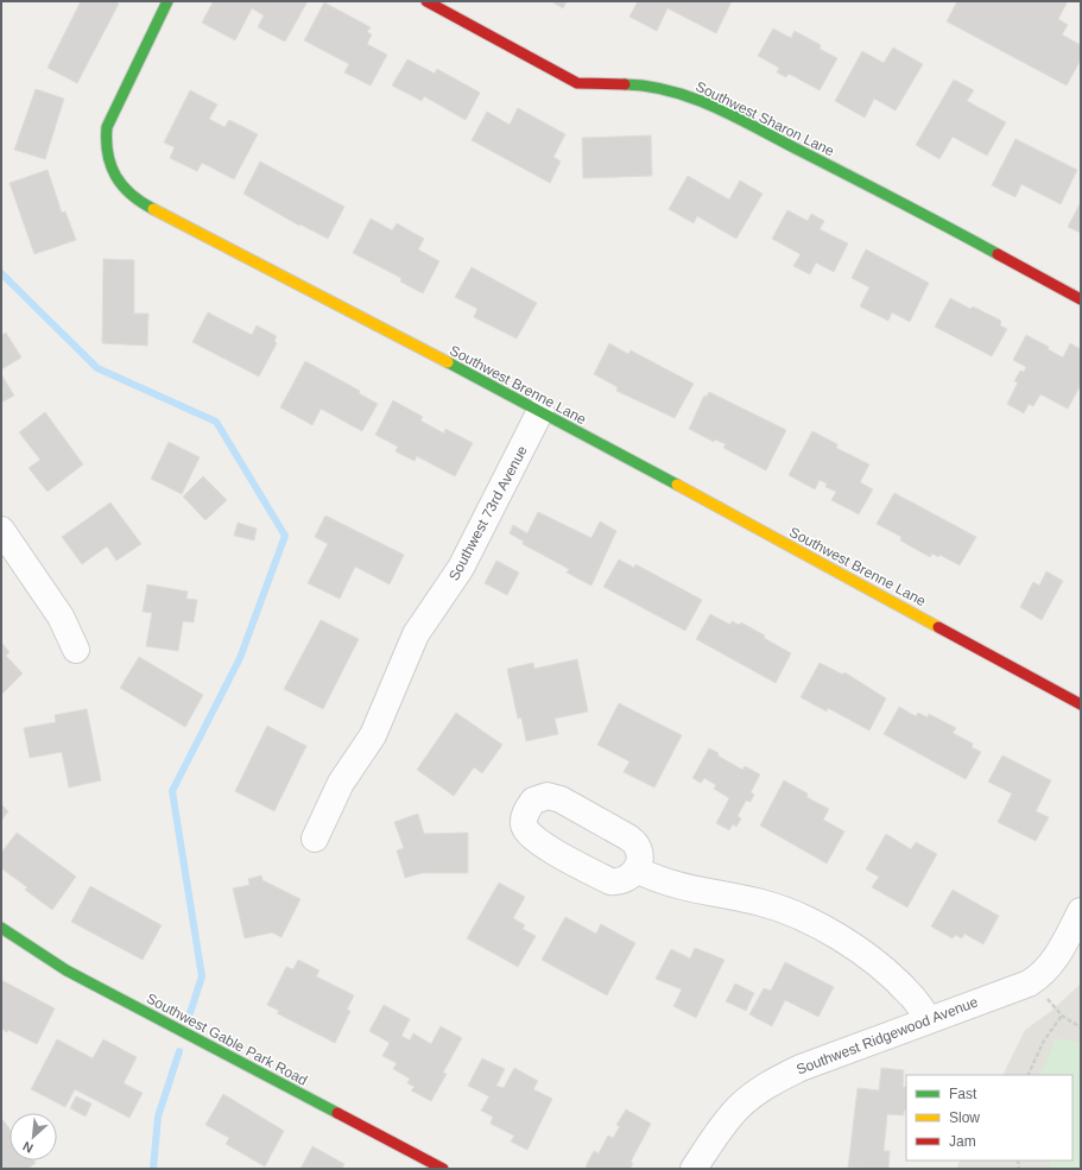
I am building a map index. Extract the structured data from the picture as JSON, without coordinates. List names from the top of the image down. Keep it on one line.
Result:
{"streets":{"street":["Southwest Sharon Lane","Southwest Brenne Lane","Southwest 73rd Avenue","Southwest Ridgewood Avenue","Southwest Gable Park Road"]},"crossings":[["Southwest Brenne Lane","Southwest 73rd Avenue"]],"legend":["Fast","Slow","Jam"],"north":"bottom left"}
